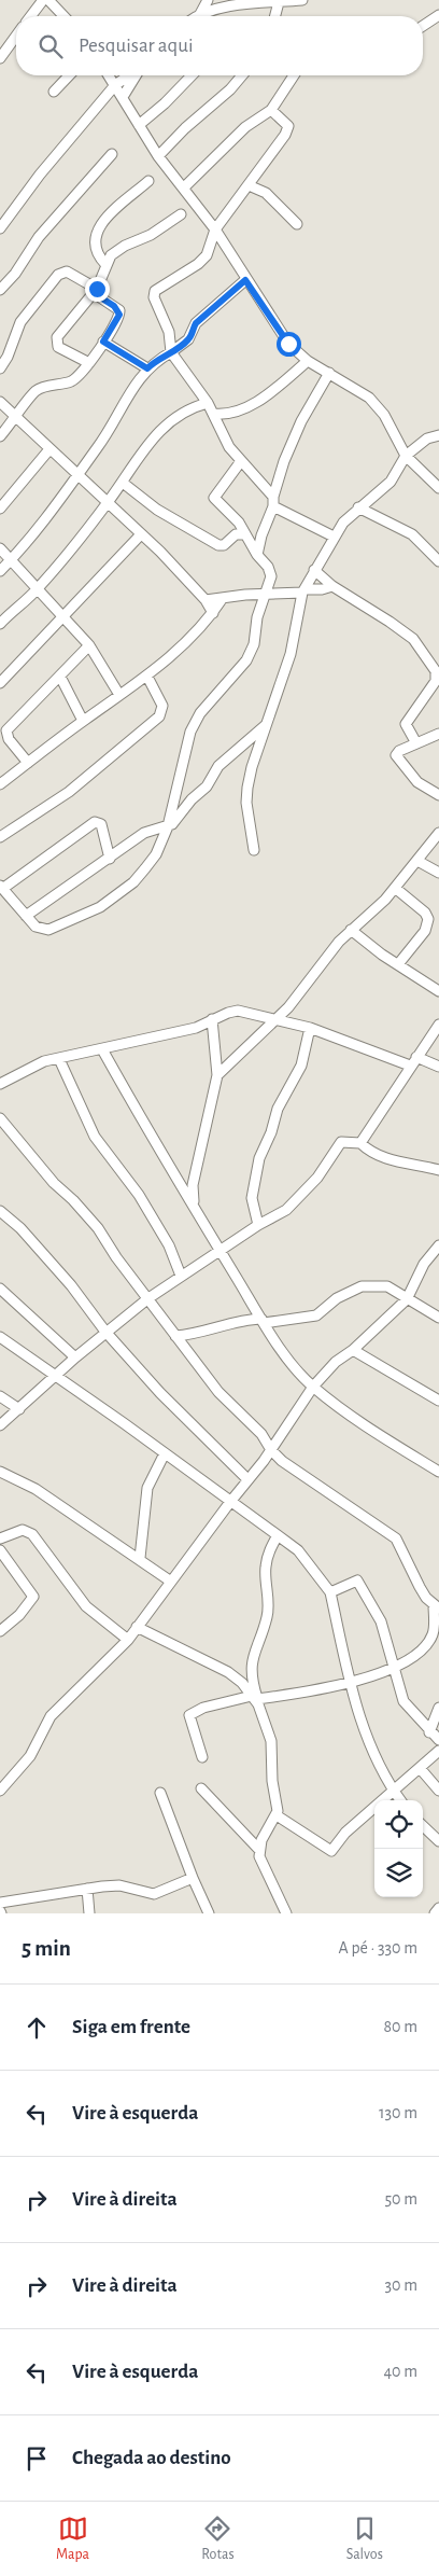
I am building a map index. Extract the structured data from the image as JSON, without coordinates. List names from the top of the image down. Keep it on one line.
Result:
{"page":{"search":"Pesquisar aqui","heading":["5 min","A pé · 330 m"],"list":[["Siga em frente","80 m"],["Vire à esquerda","130 m"],["Vire à direita","50 m"],["Vire à direita","30 m"],["Vire à esquerda","40 m"],"Chegada ao destino"],"nav":["Mapa","Rotas","Salvos"]}}
